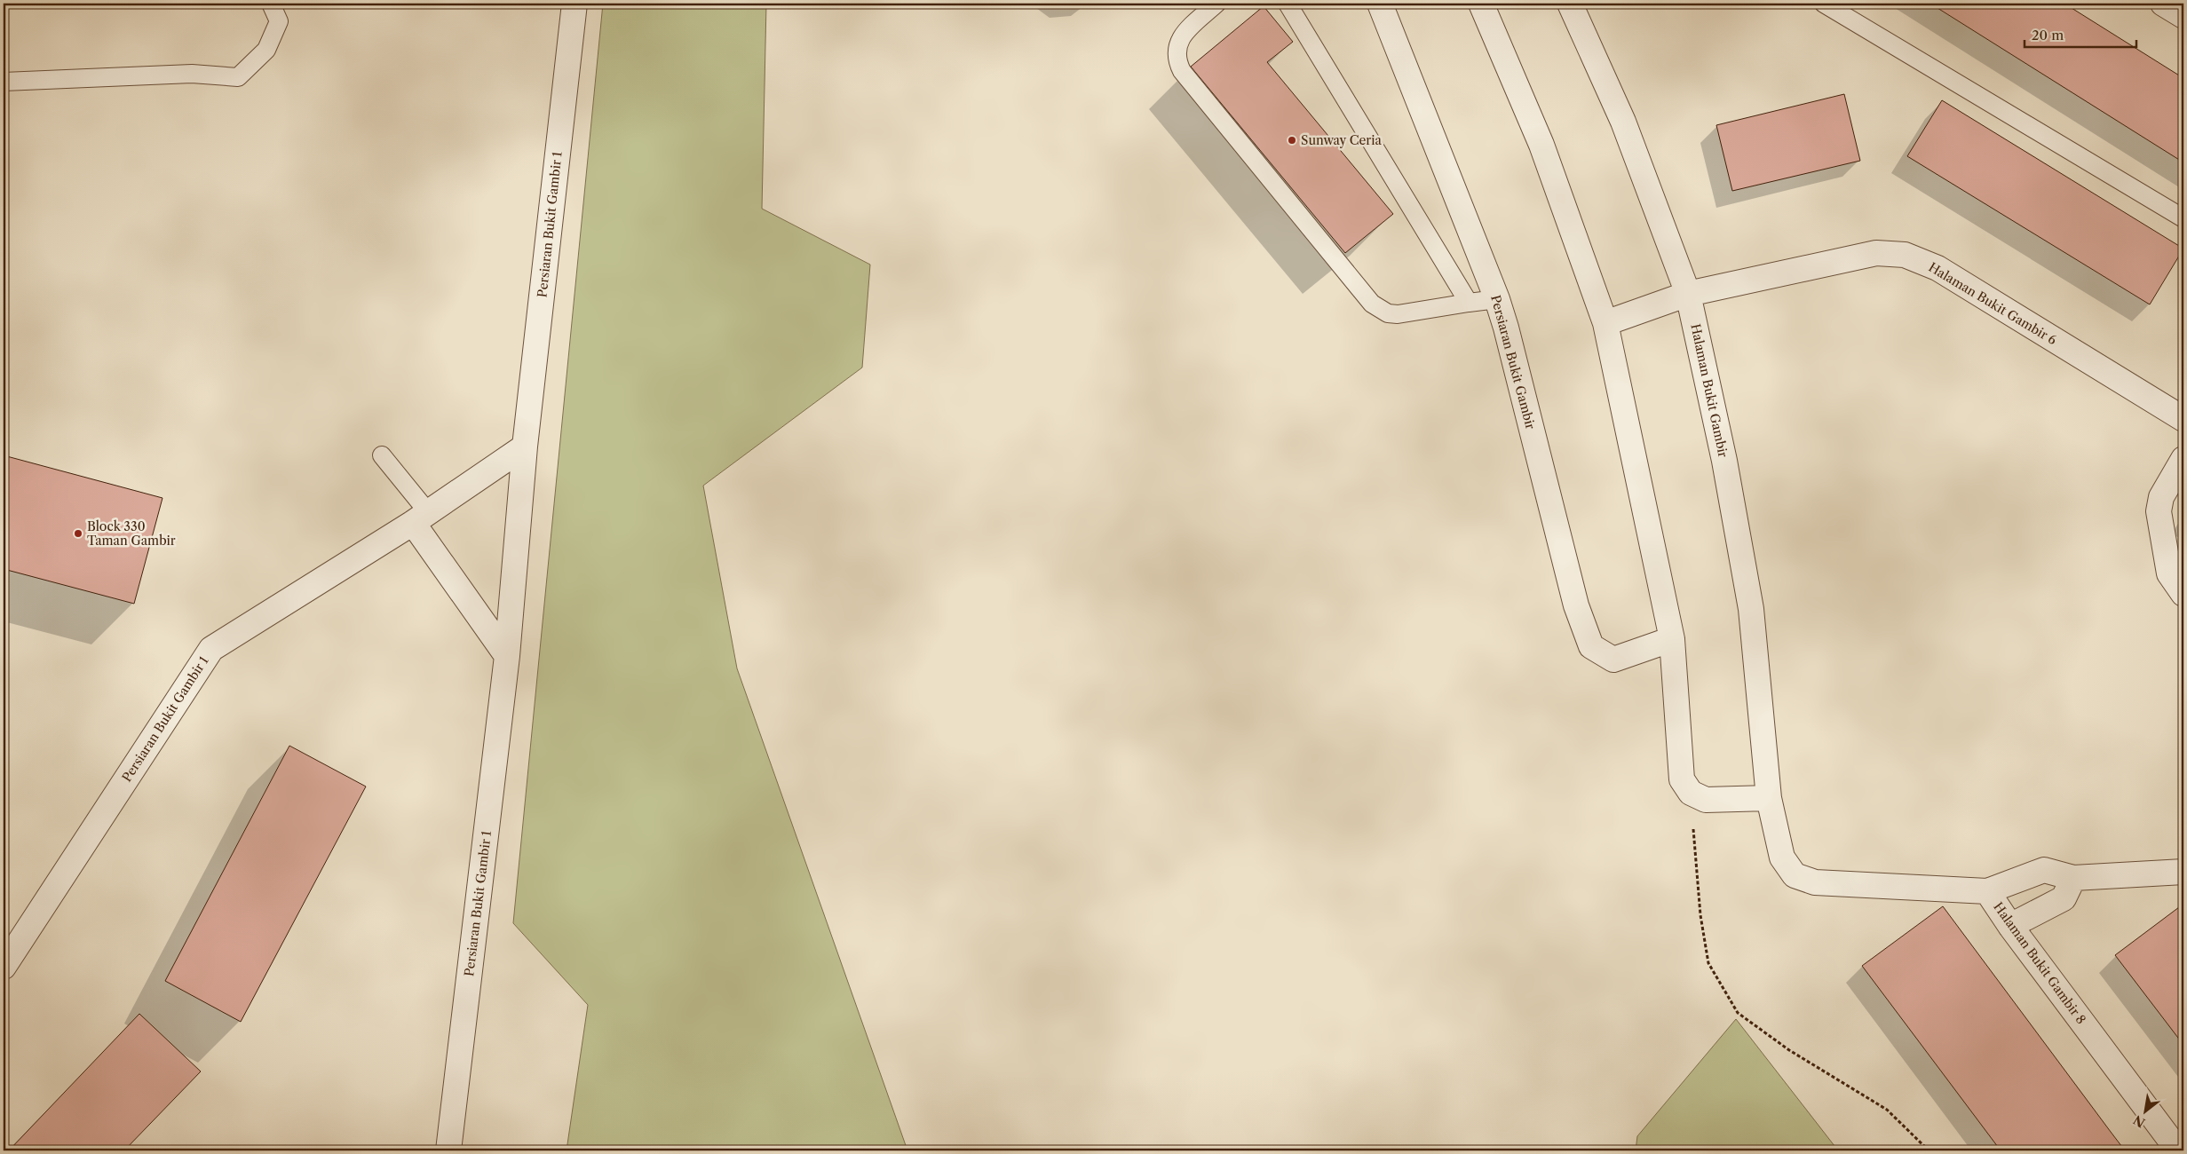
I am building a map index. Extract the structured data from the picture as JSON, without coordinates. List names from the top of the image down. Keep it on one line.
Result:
{"streets":{"street":["Persiaran Bukit Gambir 1","Halaman Bukit Gambir 6","Persiaran Bukit Gambir","Halaman Bukit Gambir","Halaman Bukit Gambir 8"]},"crossings":[["Halaman Bukit Gambir 6","Halaman Bukit Gambir"],["Halaman Bukit Gambir","Halaman Bukit Gambir 8"]],"places":["Sunway Ceria","Block 330 Taman Gambir"],"scale_bar":"20 m","north":"bottom left"}
